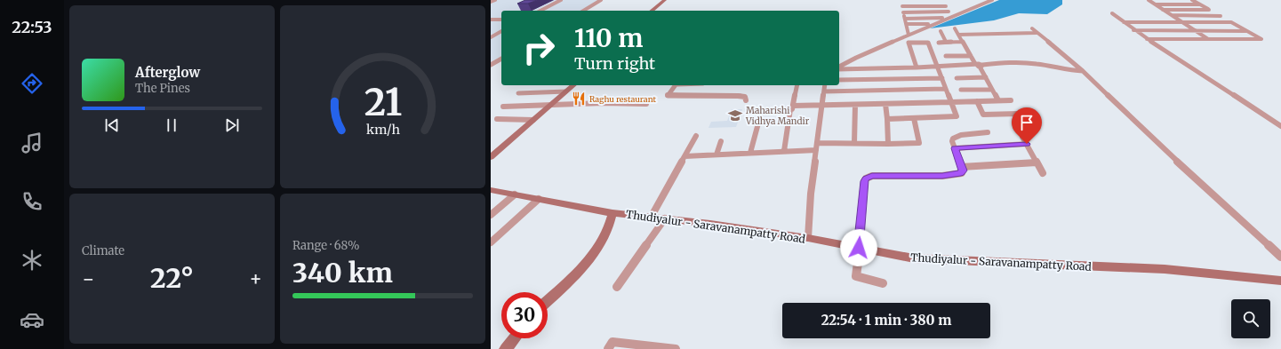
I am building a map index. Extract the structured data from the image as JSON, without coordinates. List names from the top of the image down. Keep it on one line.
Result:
{"streets":{"main road":["Thudiyalur - Saravanampatty Road"]},"places":{"restaurant":["Raghu restaurant"],"school or university":["Maharishi Vidhya Mandir"]},"page":{"tabs":"22:53","turn":["110 m","Turn right"],"song":["Afterglow","The Pines"],"tile":["Climate",["Range · 68%","340 km"]],"heat":["−","22°","+"],"limit":"30","trip":"22:54 · 1 min · 380 m","gauge":["21","km/h"]}}
